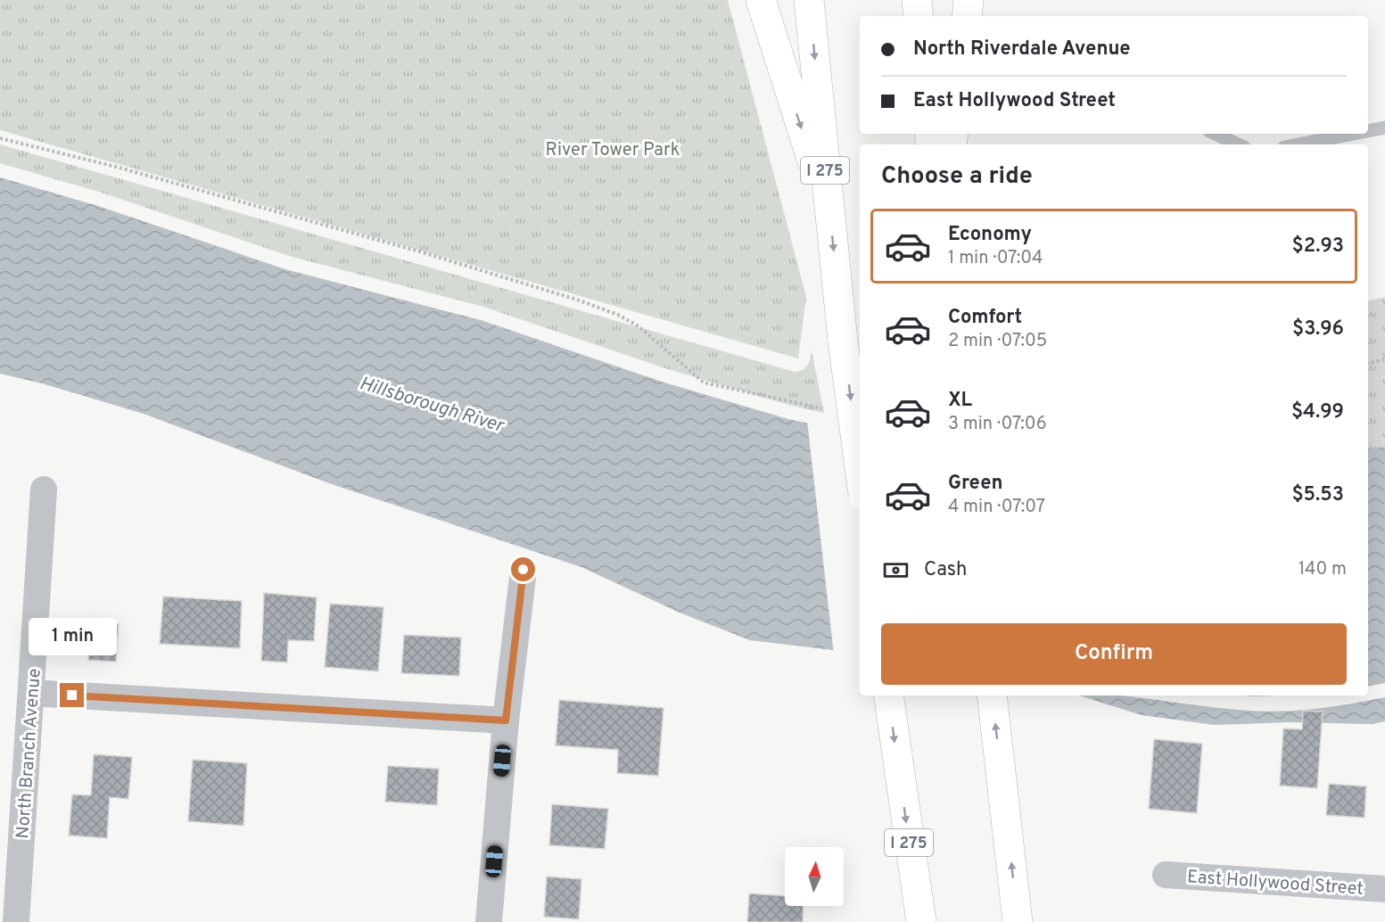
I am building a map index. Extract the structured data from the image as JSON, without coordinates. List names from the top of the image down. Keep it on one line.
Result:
{"streets":{"highway":["I 275"],"street":["North Branch Avenue","East Hollywood Street"]},"water":["Hillsborough River"],"parks":["River Tower Park"],"north":"top","page":{"banner":["North Riverdale Avenue","East Hollywood Street"],"heading":"Choose a ride","list":[{"name":"Economy","note":"1 min · 07:04","value":"$2.93"},{"name":"Comfort","note":"2 min · 07:05","value":"$3.96"},{"name":"XL","note":"3 min · 07:06","value":"$4.99"},{"name":"Green","note":"4 min · 07:07","value":"$5.53"}],"pay":["Cash","140 m"],"buttons":"Confirm","bubble":"1 min"}}
